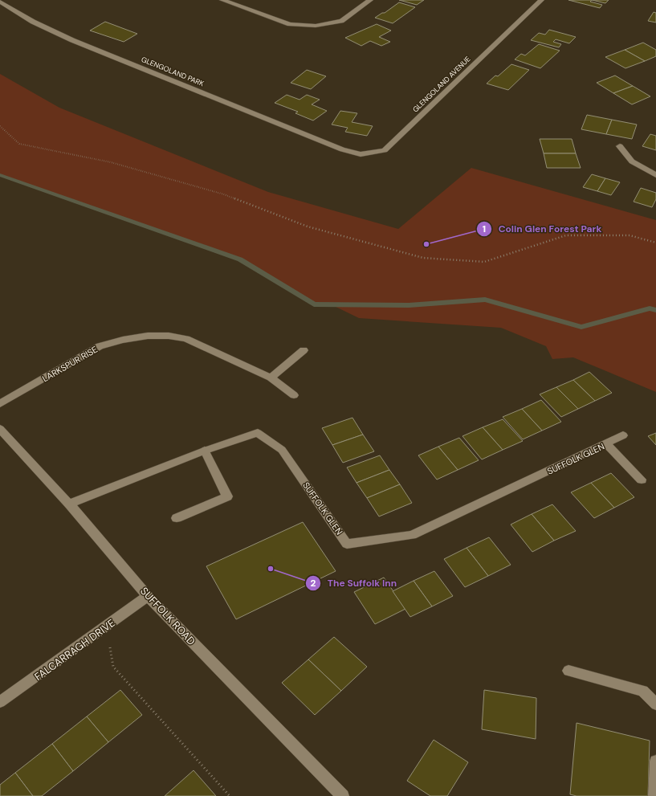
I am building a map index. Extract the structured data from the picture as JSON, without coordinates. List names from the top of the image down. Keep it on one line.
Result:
{"streets":{"street":["GLENGOLAND PARK","GLENGOLAND AVENUE","LARKSPUR RISE","SUFFOLK GLEN","SUFFOLK ROAD","FALCARRAGH DRIVE"]},"crossings":[["GLENGOLAND PARK","GLENGOLAND AVENUE"],["SUFFOLK GLEN","SUFFOLK ROAD"],["SUFFOLK ROAD","FALCARRAGH DRIVE"]],"places":["Colin Glen Forest Park","The Suffolk Inn"]}
